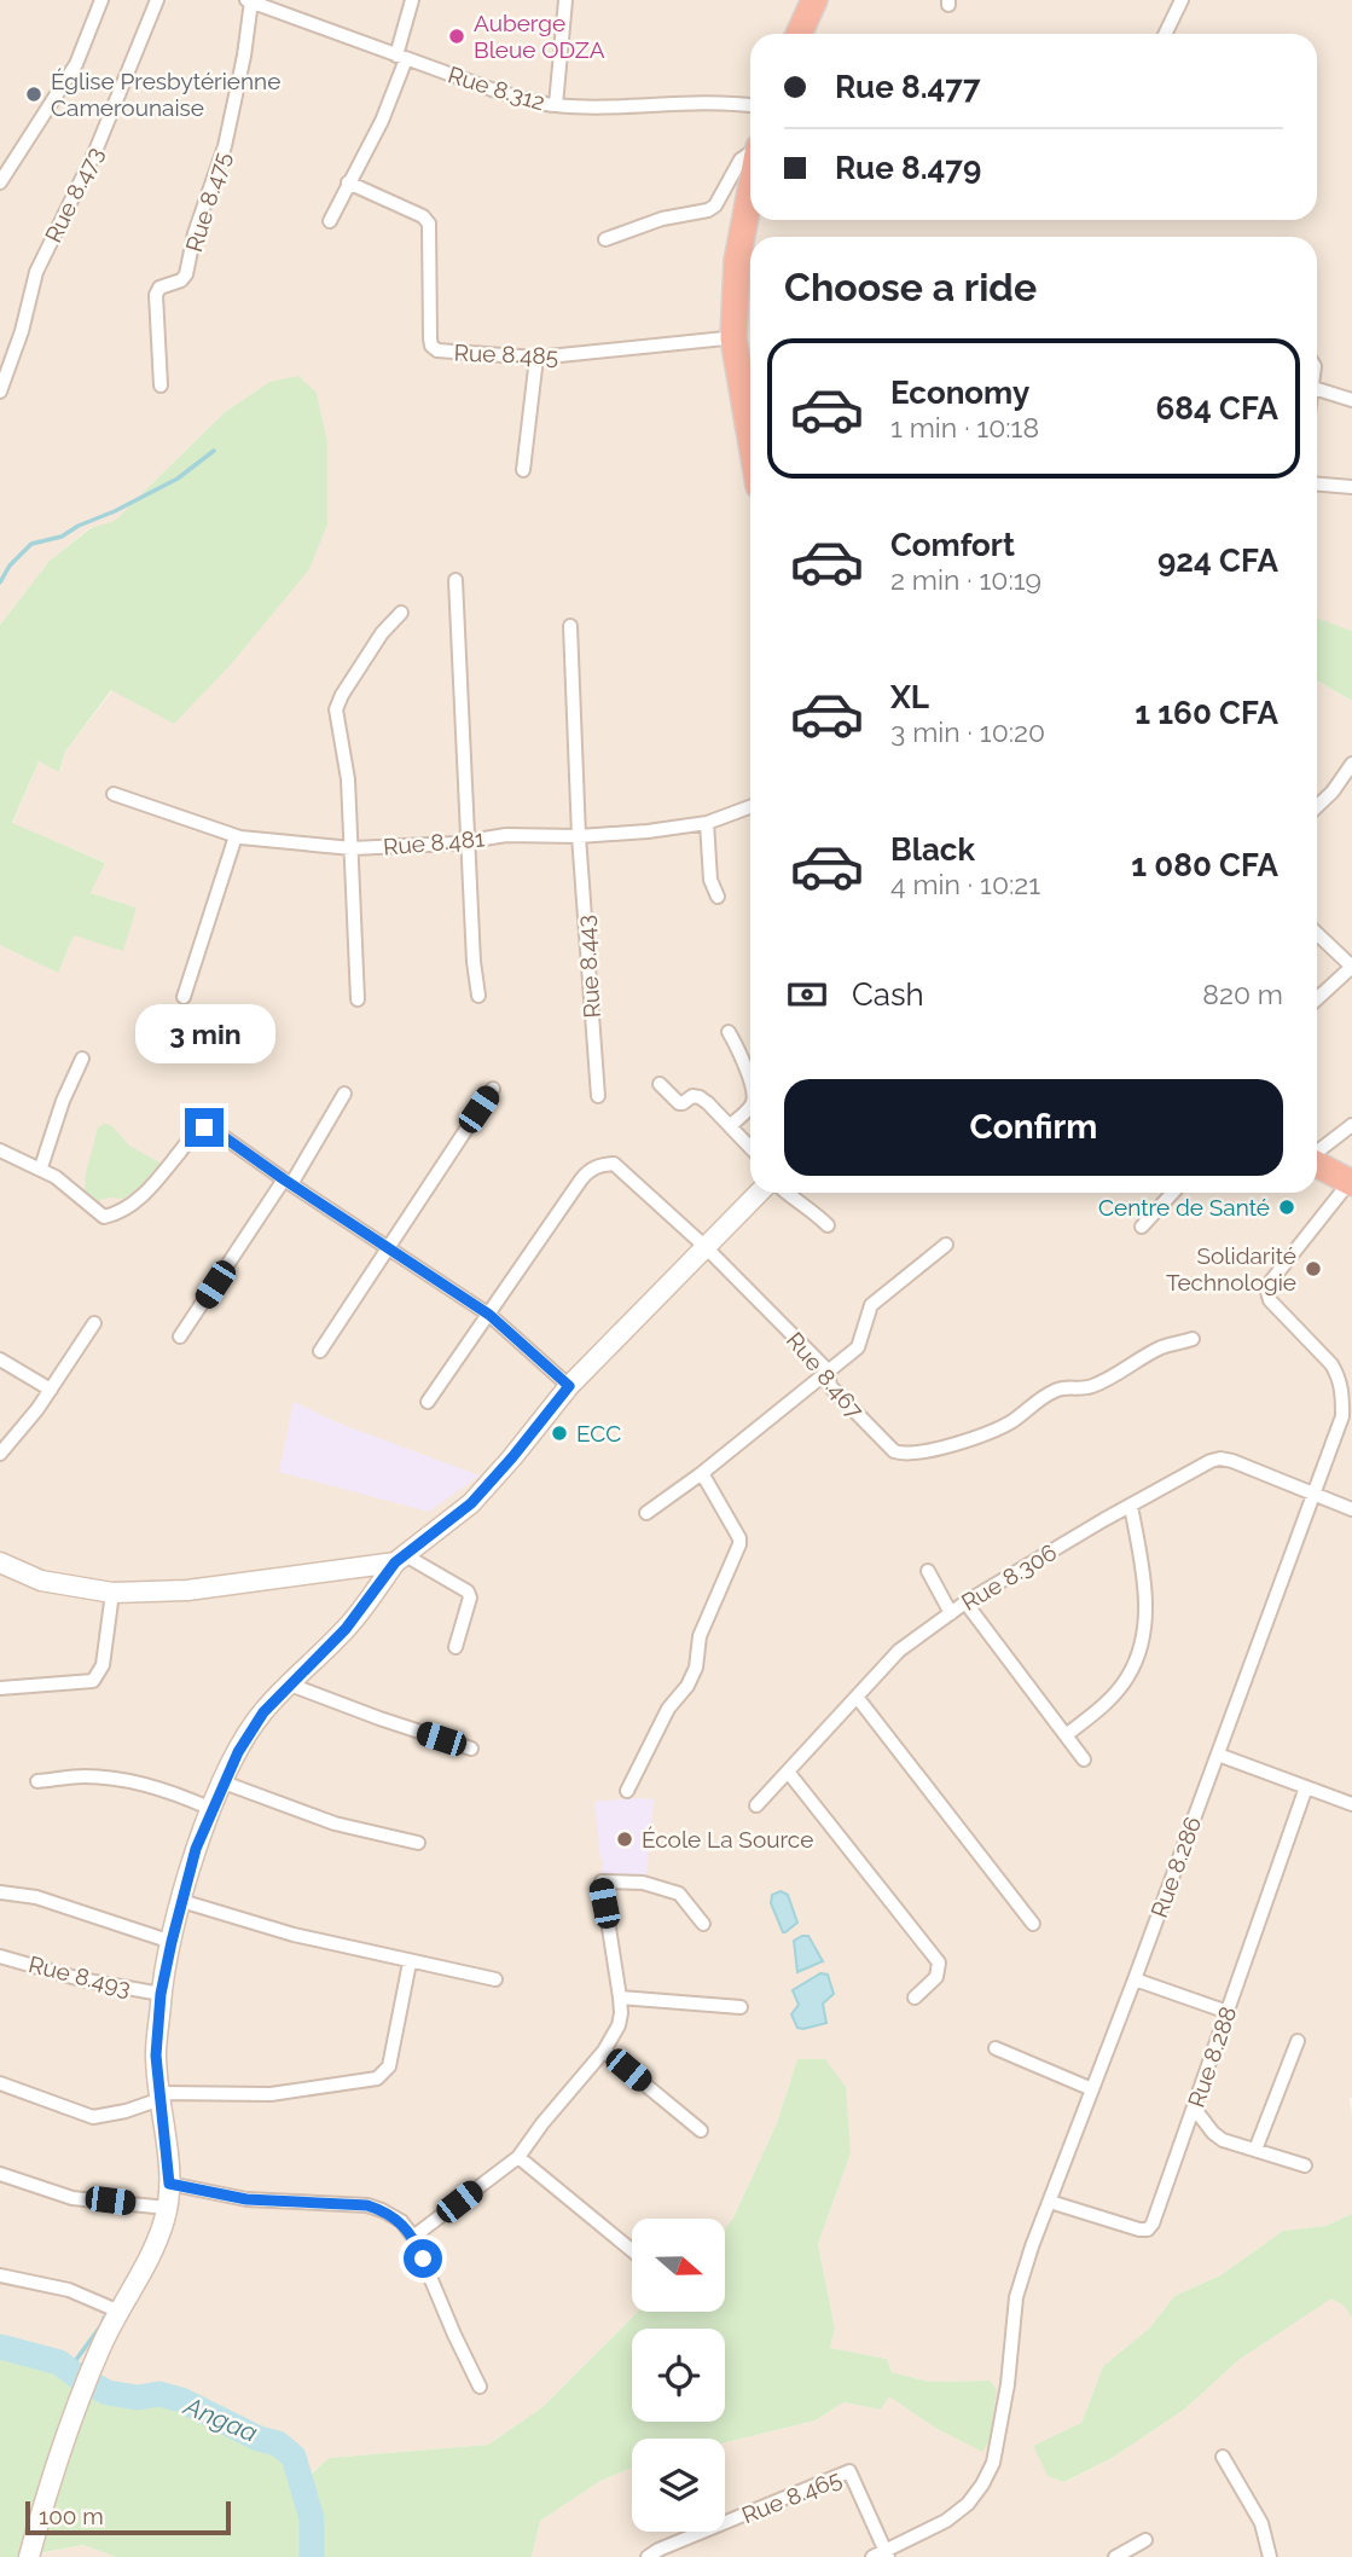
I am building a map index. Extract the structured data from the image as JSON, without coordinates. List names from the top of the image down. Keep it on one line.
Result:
{"streets":{"street":["Rue 8.312","Rue 8.473","Rue 8.475","Rue 8.485","Rue 8.481","Rue 8.443","Rue 8.467","Rue 8.306","Rue 8.286","Rue 8.493","Rue 8.288","Rue 8.465"]},"crossings":[["Rue 8.312","Rue 8.475"],["Rue 8.481","Rue 8.443"],["Rue 8.306","Rue 8.286"],["Rue 8.286","Rue 8.288"],["Rue 8.286","Rue 8.465"]],"water":["Angaa"],"places":["Auberge Bleue ODZA","Église Presbytérienne Camerounaise","Centre de Santé","Solidarité Technologie","ECC","École La Source"],"scale_bar":"100 m","north":"right","page":{"banner":["Rue 8.477","Rue 8.479"],"heading":"Choose a ride","list":[{"name":"Economy","note":"1 min · 10:18","value":"684 CFA"},{"name":"Comfort","note":"2 min · 10:19","value":"924 CFA"},{"name":"XL","note":"3 min · 10:20","value":"1 160 CFA"},{"name":"Black","note":"4 min · 10:21","value":"1 080 CFA"}],"pay":["Cash","820 m"],"bubble":"3 min","buttons":"Confirm","scale":"100 m"}}
